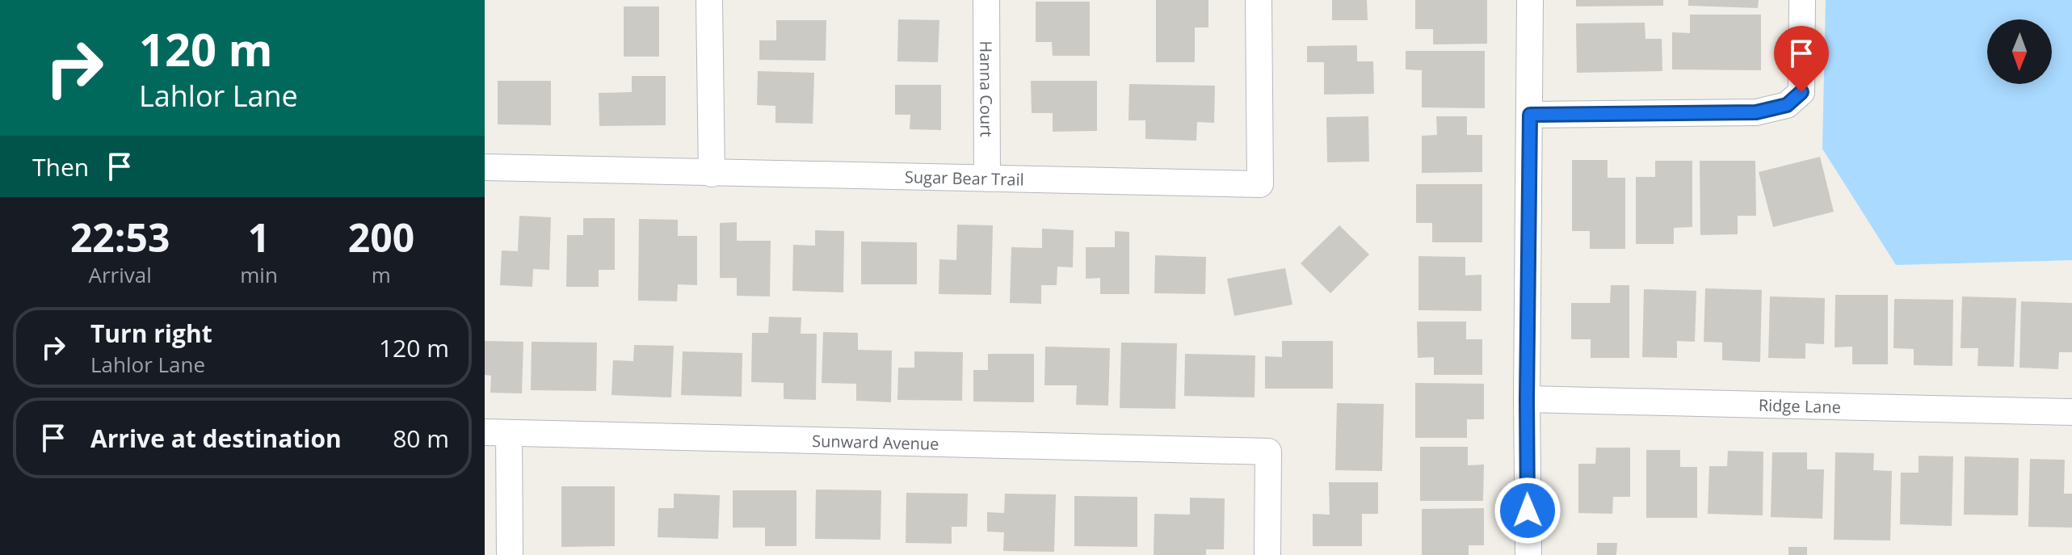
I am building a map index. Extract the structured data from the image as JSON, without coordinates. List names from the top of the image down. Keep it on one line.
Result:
{"streets":{"street":["Hanna Court","Sugar Bear Trail","Ridge Lane","Sunward Avenue"]},"crossings":[["Hanna Court","Sugar Bear Trail"]],"north":"bottom","page":{"turn":["120 m","Lahlor Lane"],"then":"Then","eta":["22:53","Arrival","1","min","200","m"],"list":[{"name":"Turn right","note":"Lahlor Lane","value":"120 m"},{"name":"Arrive at destination","value":"80 m"}]}}
